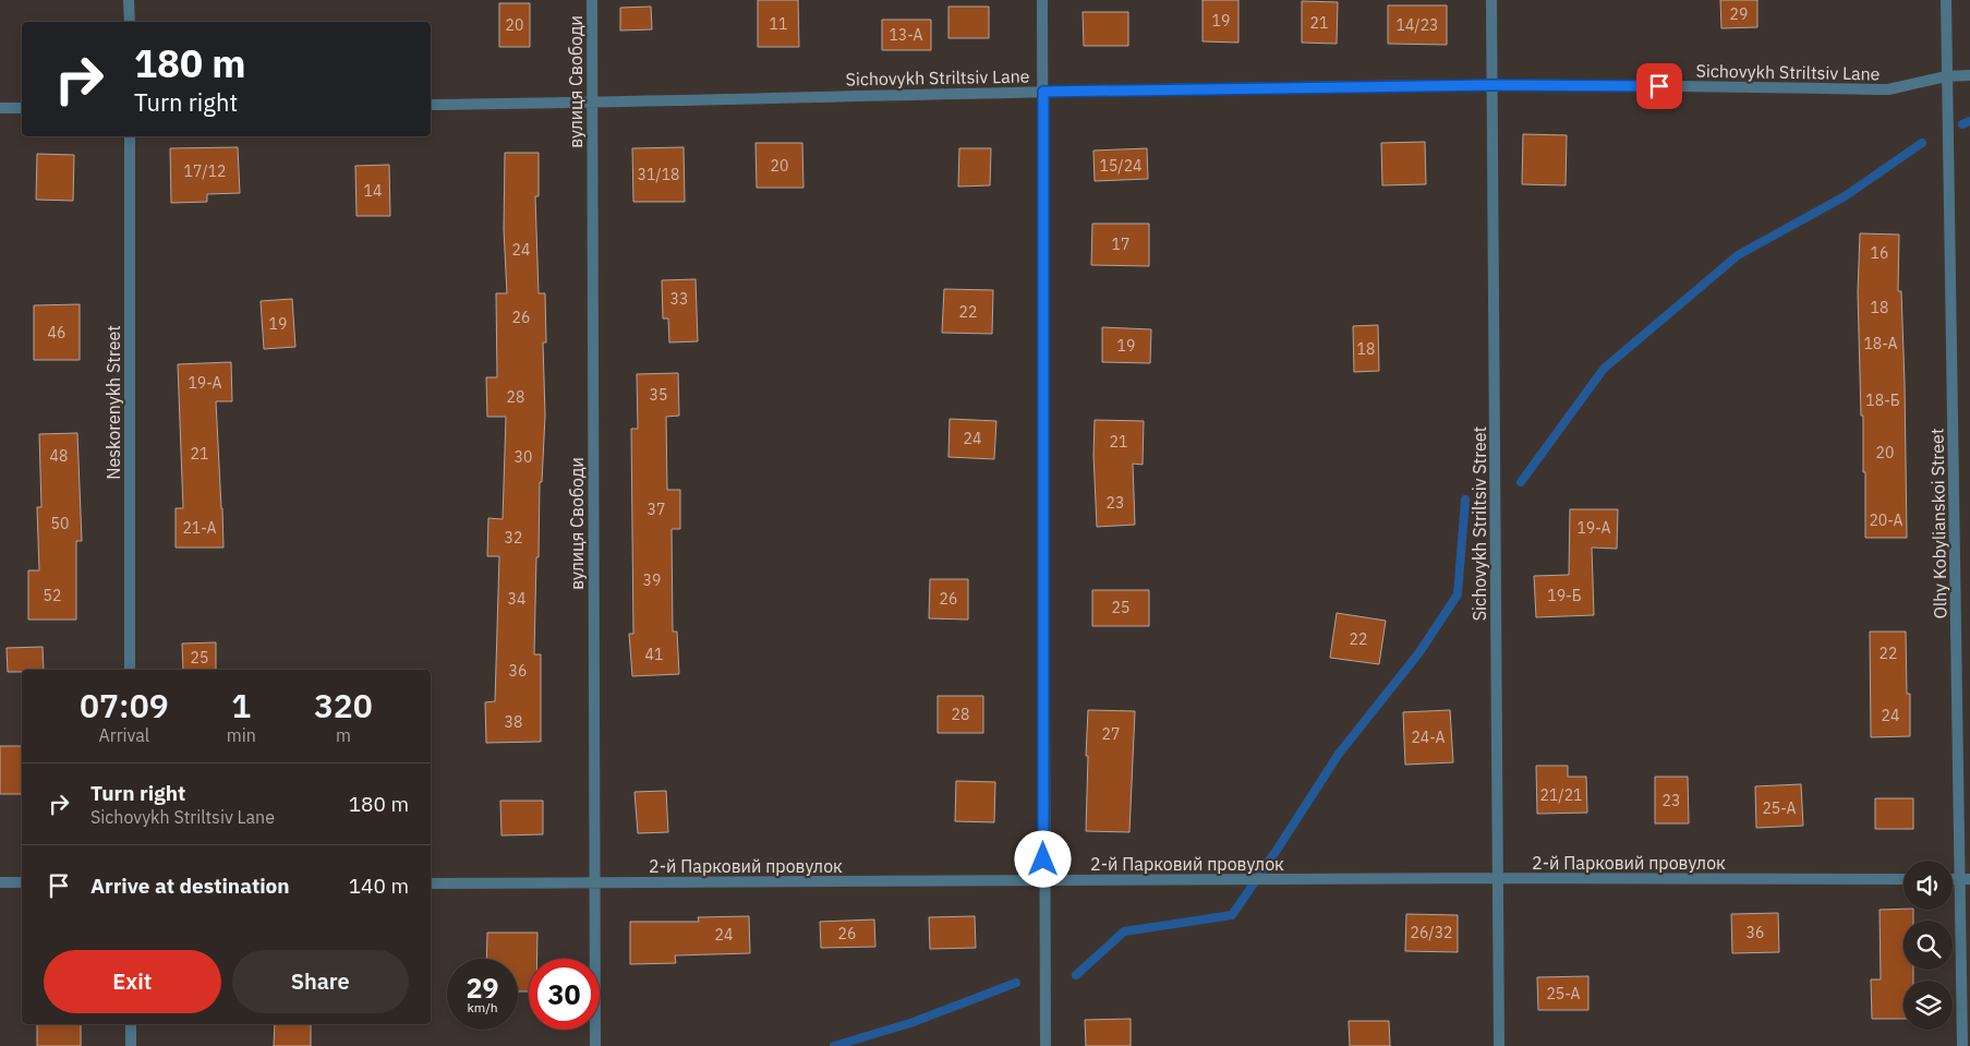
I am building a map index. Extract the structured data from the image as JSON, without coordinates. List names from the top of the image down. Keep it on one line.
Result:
{"streets":{"street":["Sichovykh Striltsiv Lane","вулиця Свободи","Neskorenykh Street","Sichovykh Striltsiv Street","Olhy Kobylianskoi Street","2-й Парковий провулок"]},"crossings":[["Sichovykh Striltsiv Lane","вулиця Свободи"],["Sichovykh Striltsiv Lane","Sichovykh Striltsiv Street"],["Sichovykh Striltsiv Lane","Olhy Kobylianskoi Street"],["вулиця Свободи","2-й Парковий провулок"],["Sichovykh Striltsiv Street","2-й Парковий провулок"]],"house_numbers":["29","19","21","11","20","14/23","13-А","20","15/24","17/12","31/18","14","17","24","16","33","18","22","26","19","46","18-А","19","18","19-А","35","28","18-Б","24","21","20","21","48","30","23","37","20-А","50","21-А","19-А","32","39","52","19-Б","34","26","25","22","22","41","25","36","28","24","38","27","24-А","21/21","23","25-А","26/32","36","26","24","25-А"],"page":{"turn":["180 m","Turn right"],"eta":["07:09","Arrival","1","min","320","m"],"list":[{"name":"Turn right","note":"Sichovykh Striltsiv Lane","value":"180 m"},{"name":"Arrive at destination","value":"140 m"}],"buttons":["Exit","Share"],"speed":"29 km/h","limit":"30"}}
